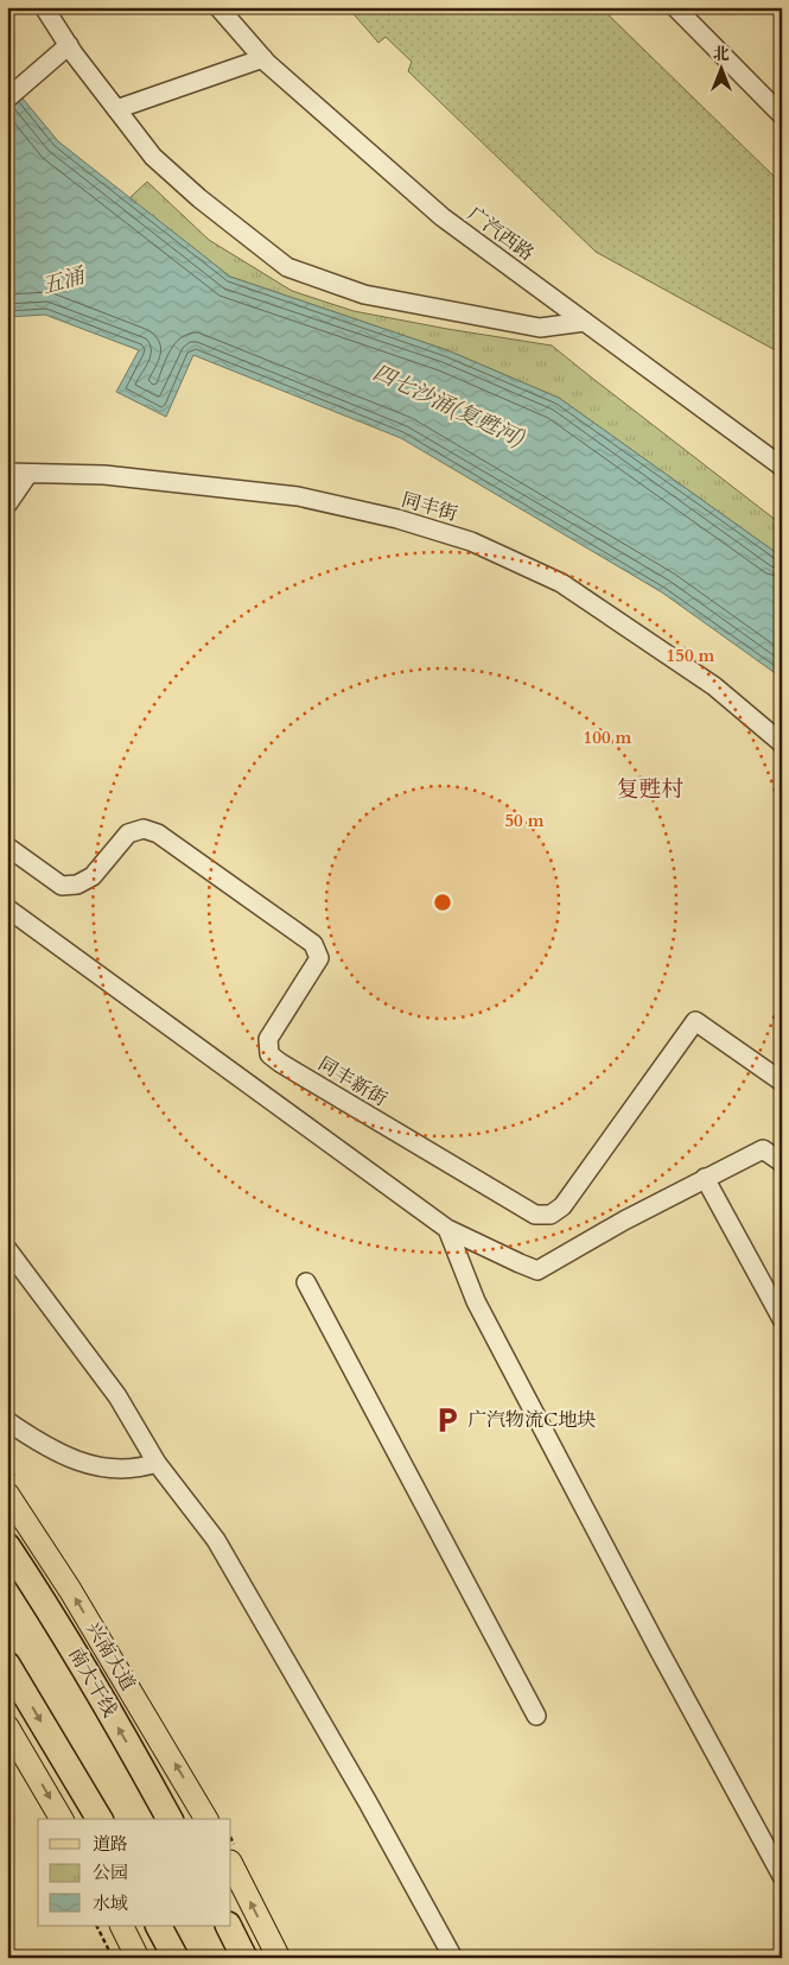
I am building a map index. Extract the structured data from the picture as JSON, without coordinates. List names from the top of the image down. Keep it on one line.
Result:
{"streets":{"highway":["南大干线"],"main road":["兴南大道"],"street":["广汽西路","同丰街","同丰新街"]},"one_way":["兴南大道"],"districts":["复甦村"],"water":["五涌","四七沙涌(复甦河)"],"places":{"parking":["广汽物流C地块"]},"legend":["道路","公园","水域"],"north":"top","rings":["150 m","100 m","50 m"]}
